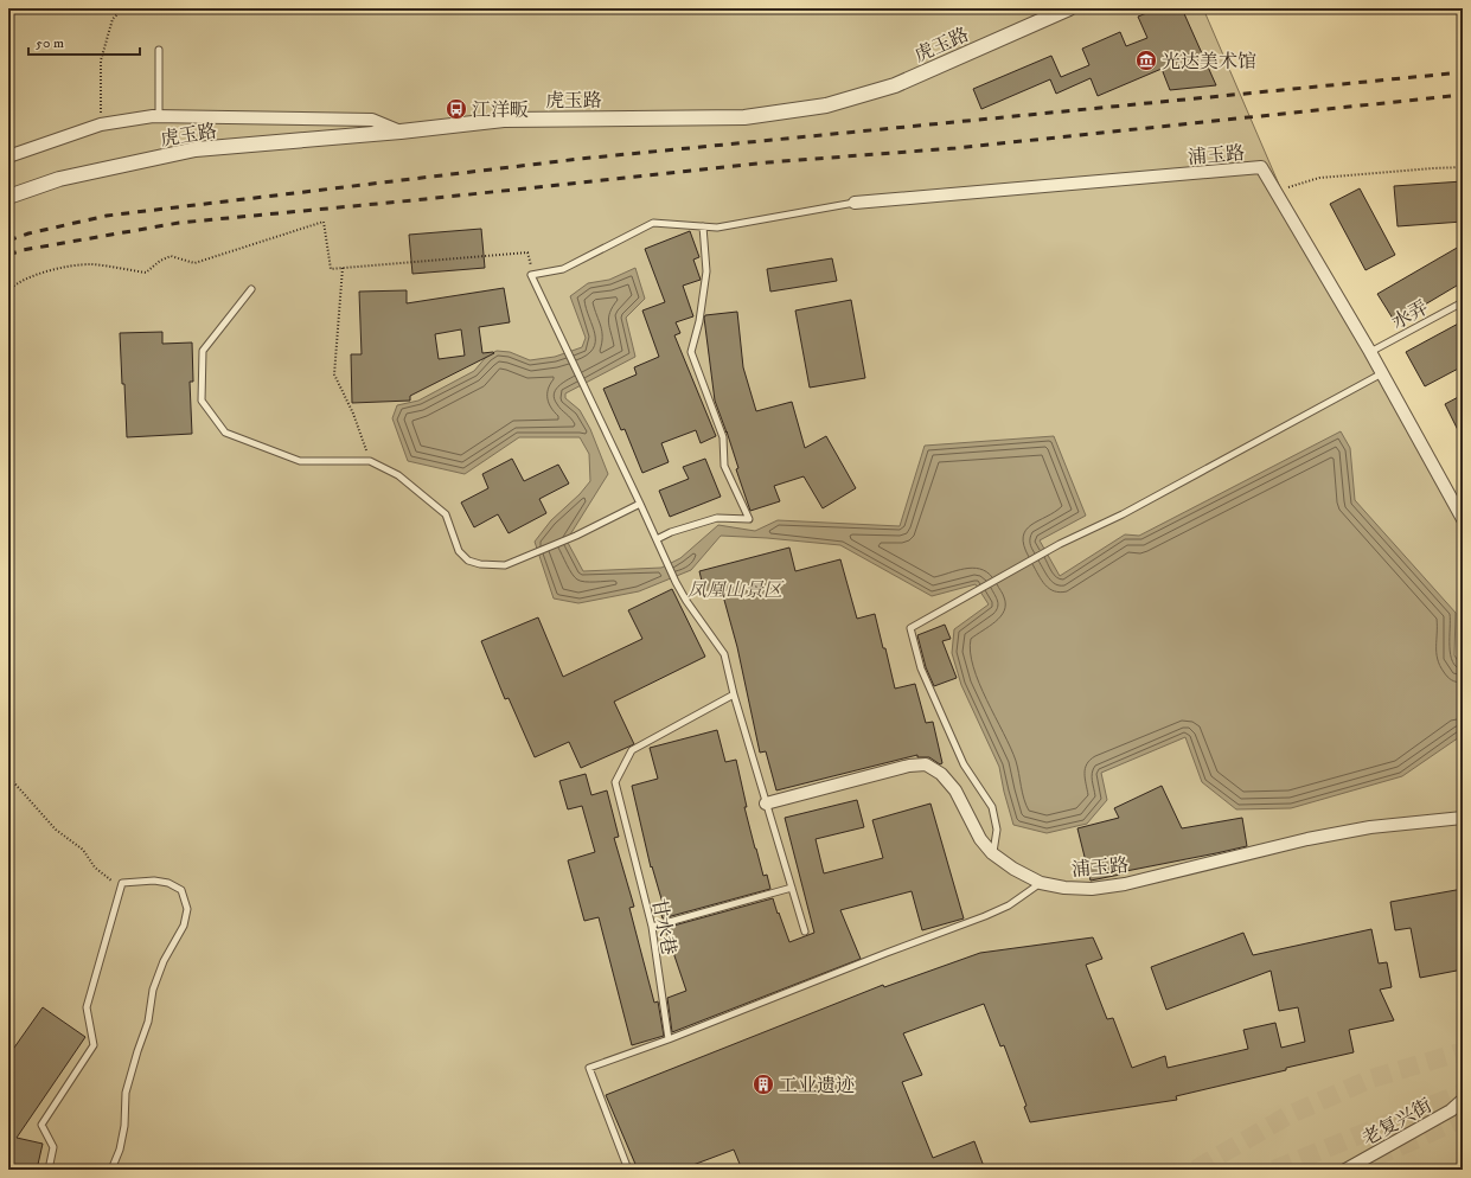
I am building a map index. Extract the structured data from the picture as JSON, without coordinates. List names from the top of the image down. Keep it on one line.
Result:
{"streets":{"street":["虎玉路","浦玉路","老复兴街"],"lane":["水弄","甘水巷"]},"crossings":[["浦玉路","水弄"]],"parks":["凤凰山景区"],"places":{"museum":["光达美术馆"],"bus stop":["江洋畈"],"building":["工业遗迹"]},"scale_bar":"50 m"}
